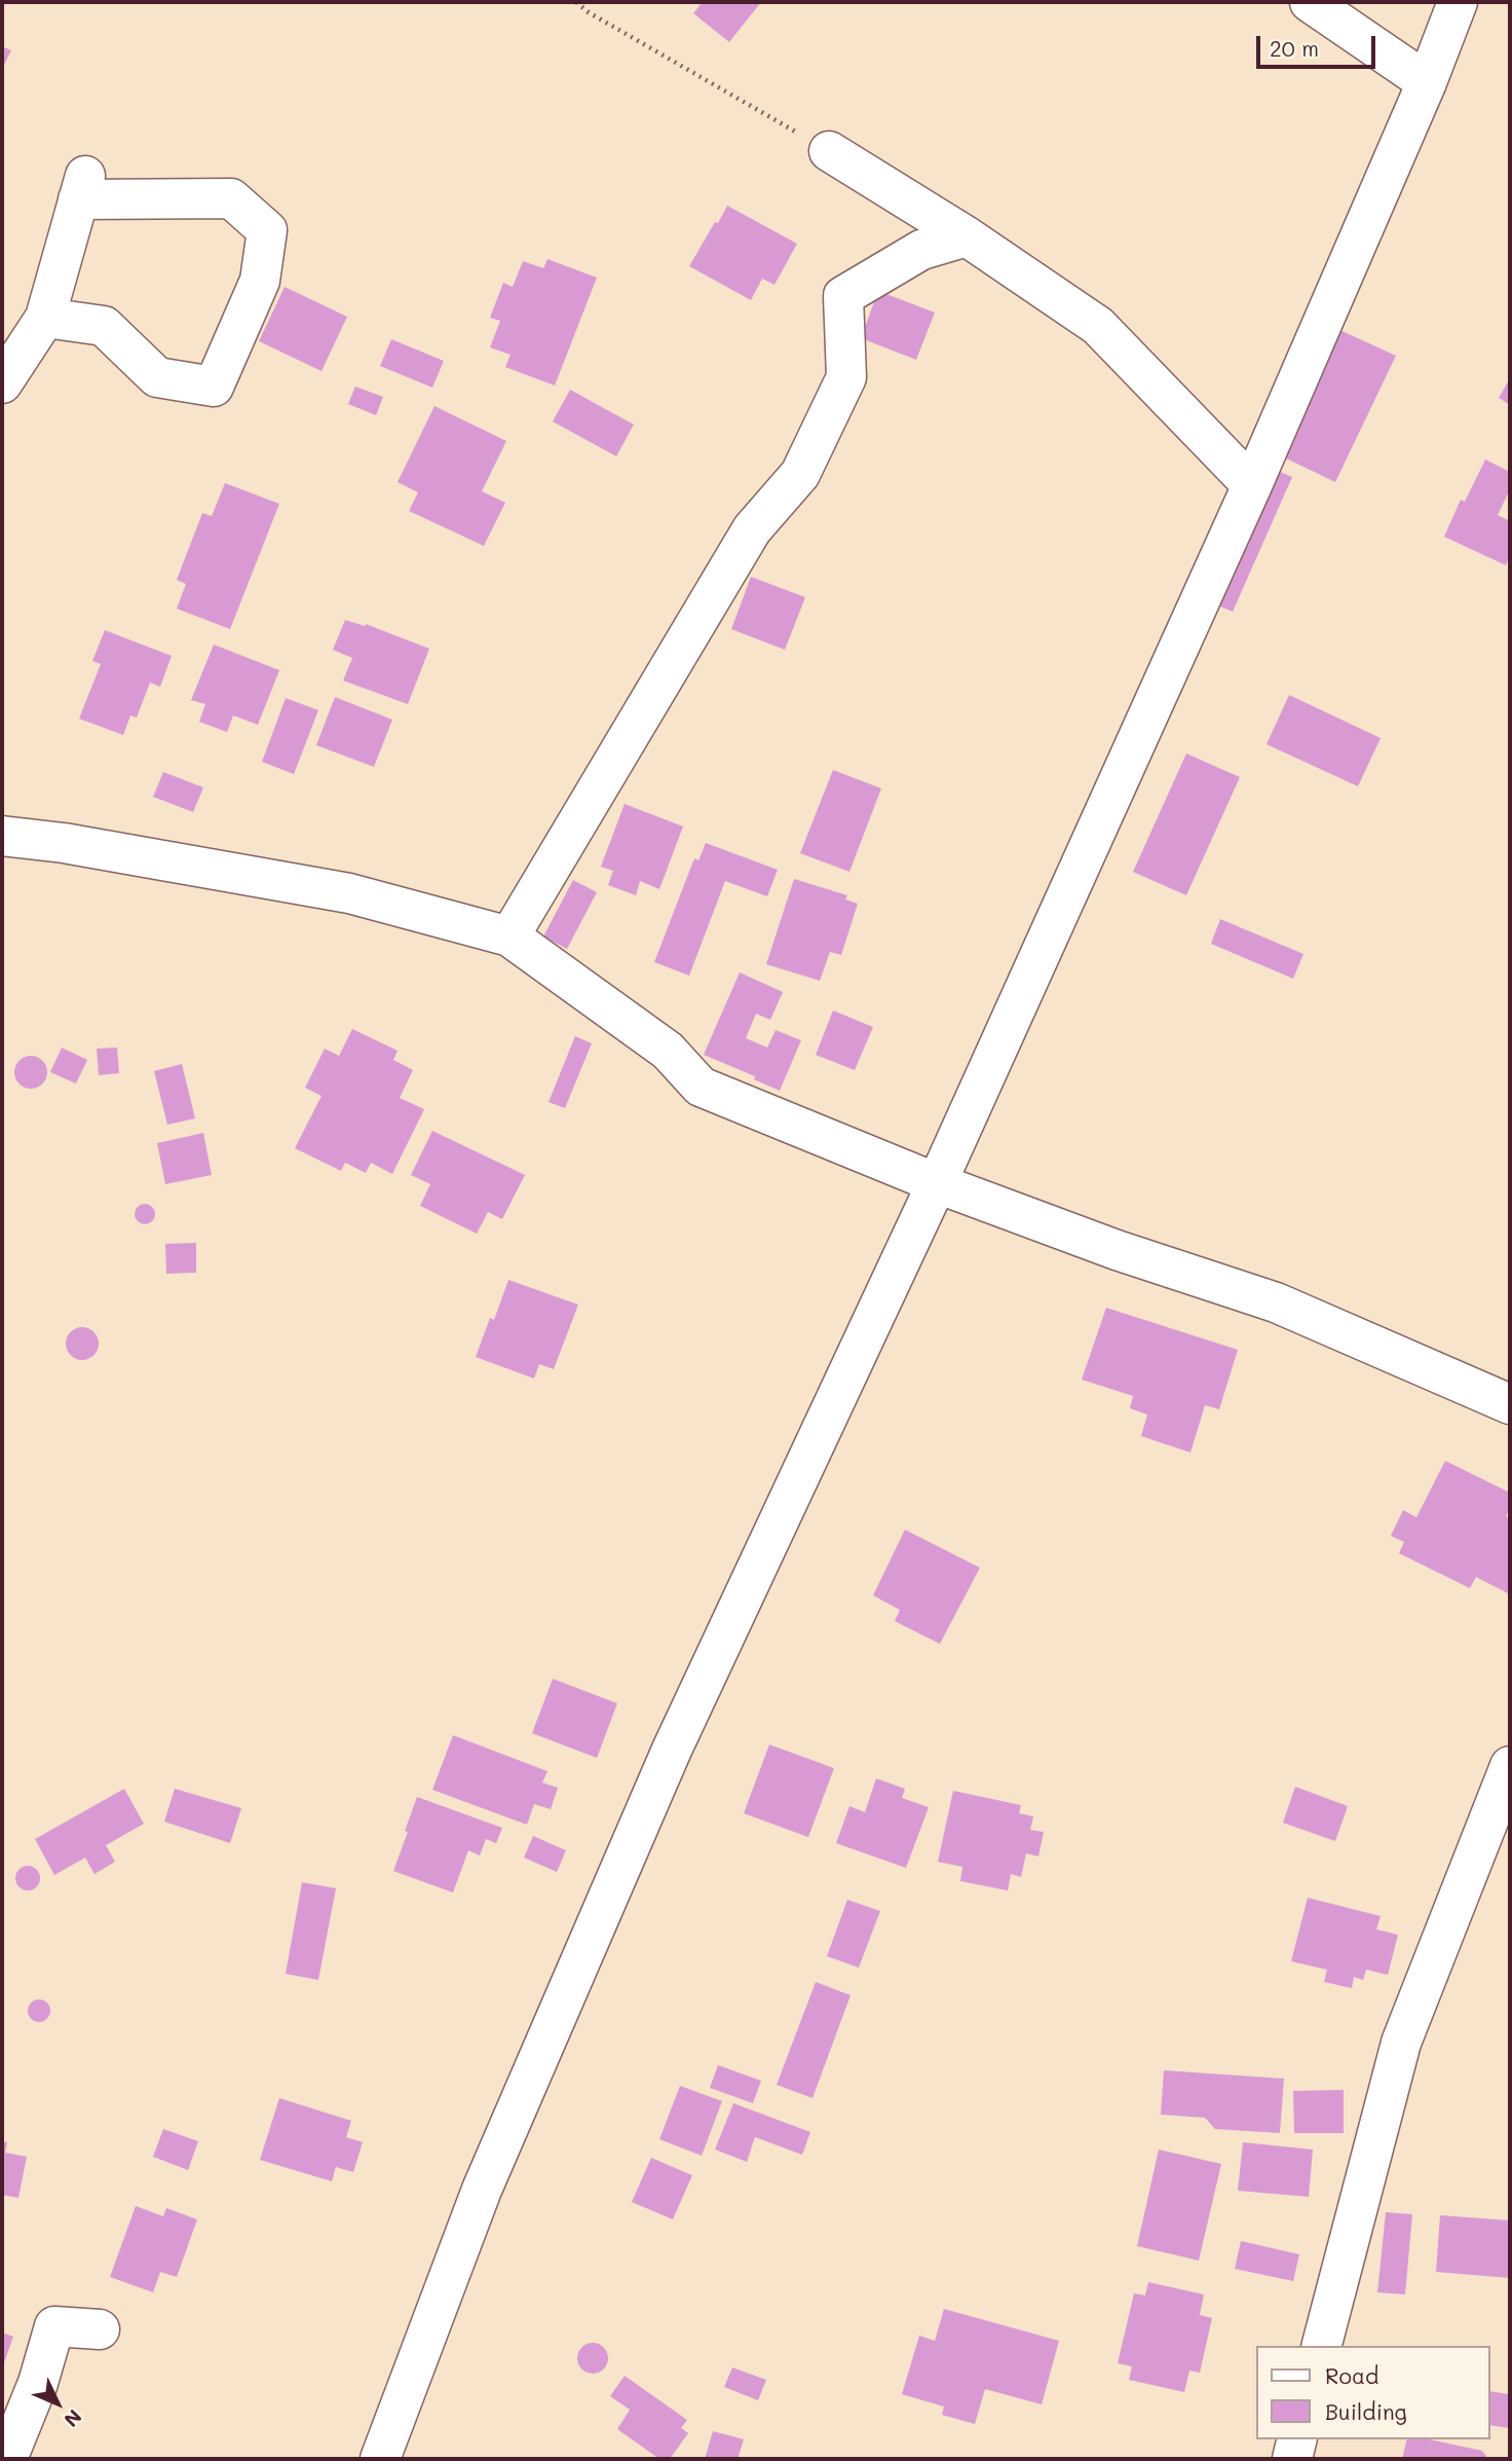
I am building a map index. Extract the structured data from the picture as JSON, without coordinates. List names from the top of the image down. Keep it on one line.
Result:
{"legend":["Road","Building"],"scale_bar":"20 m","north":"bottom right"}
